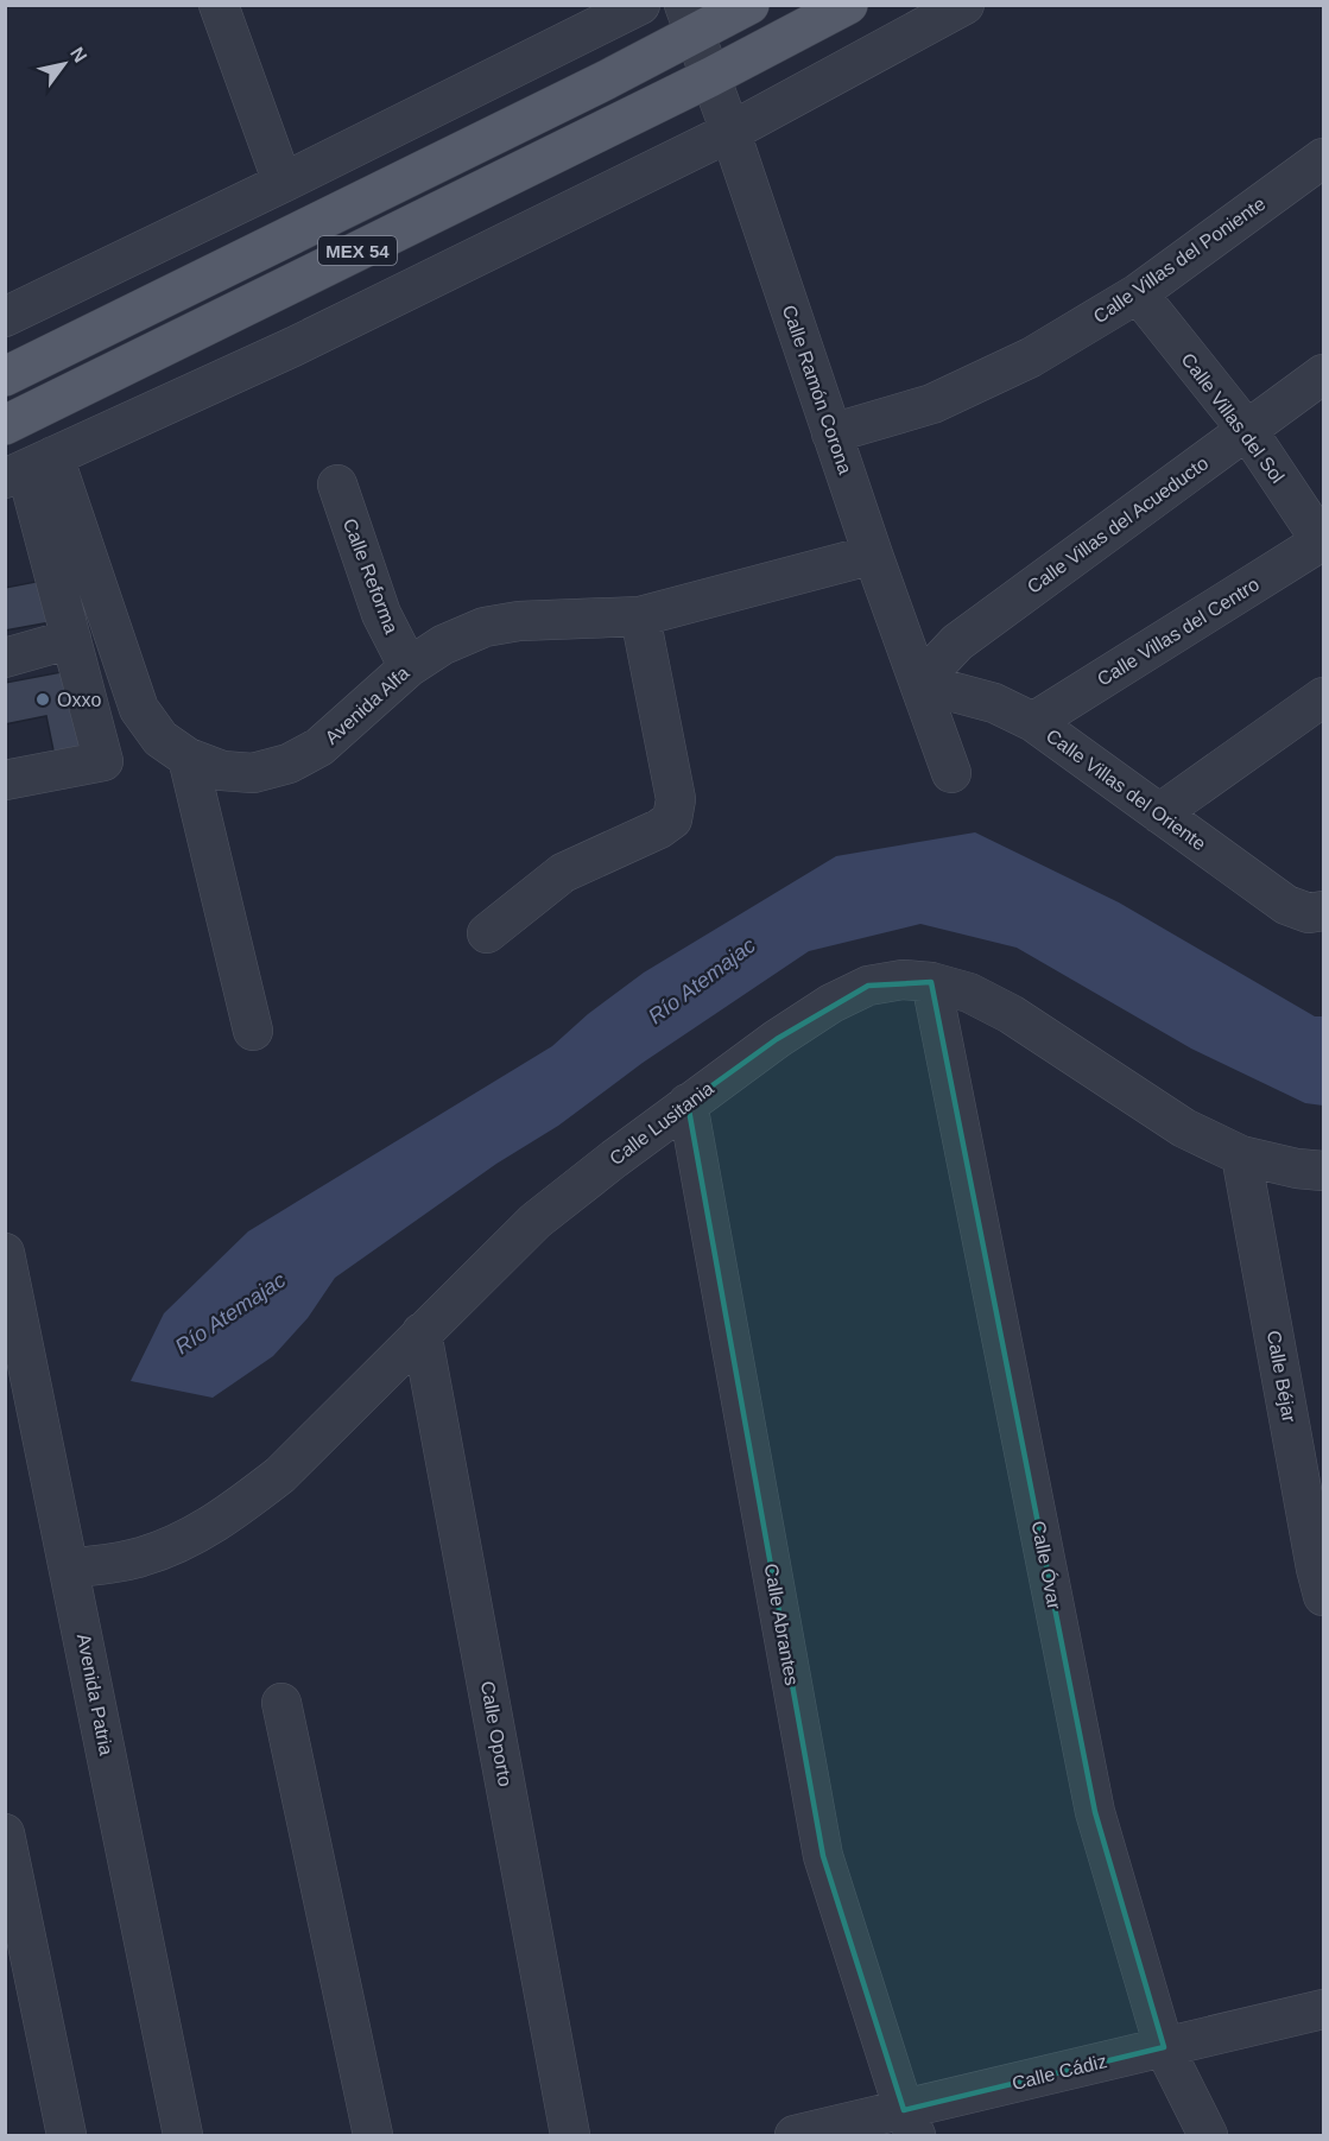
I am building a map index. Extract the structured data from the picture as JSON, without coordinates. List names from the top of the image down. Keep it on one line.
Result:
{"streets":{"main road":["MEX 54"],"street":["Calle Villas del Poniente","Calle Ramón Corona","Calle Villas del Sol","Calle Villas del Acueducto","Calle Reforma","Calle Villas del Centro","Avenida Alfa","Calle Villas del Oriente","Calle Lusitania","Calle Béjar","Calle Óvar","Calle Abrantes","Avenida Patria","Calle Oporto","Calle Cádiz"]},"crossings":[["MEX 54","Calle Ramón Corona"],["Calle Villas del Poniente","Calle Ramón Corona"],["Calle Villas del Poniente","Calle Villas del Sol"],["Calle Ramón Corona","Calle Villas del Acueducto"],["Calle Ramón Corona","Avenida Alfa"],["Calle Ramón Corona","Calle Villas del Oriente"],["Calle Villas del Sol","Calle Villas del Acueducto"],["Calle Villas del Sol","Calle Villas del Centro"],["Calle Villas del Acueducto","Calle Villas del Oriente"],["Calle Reforma","Avenida Alfa"],["Calle Villas del Centro","Calle Villas del Oriente"],["Calle Lusitania","Calle Béjar"],["Calle Lusitania","Calle Óvar"],["Calle Lusitania","Calle Abrantes"],["Calle Lusitania","Avenida Patria"],["Calle Lusitania","Calle Oporto"],["Calle Óvar","Calle Cádiz"],["Calle Abrantes","Calle Cádiz"]],"water":["Río Atemajac"],"places":["Oxxo"],"north":"top right"}
